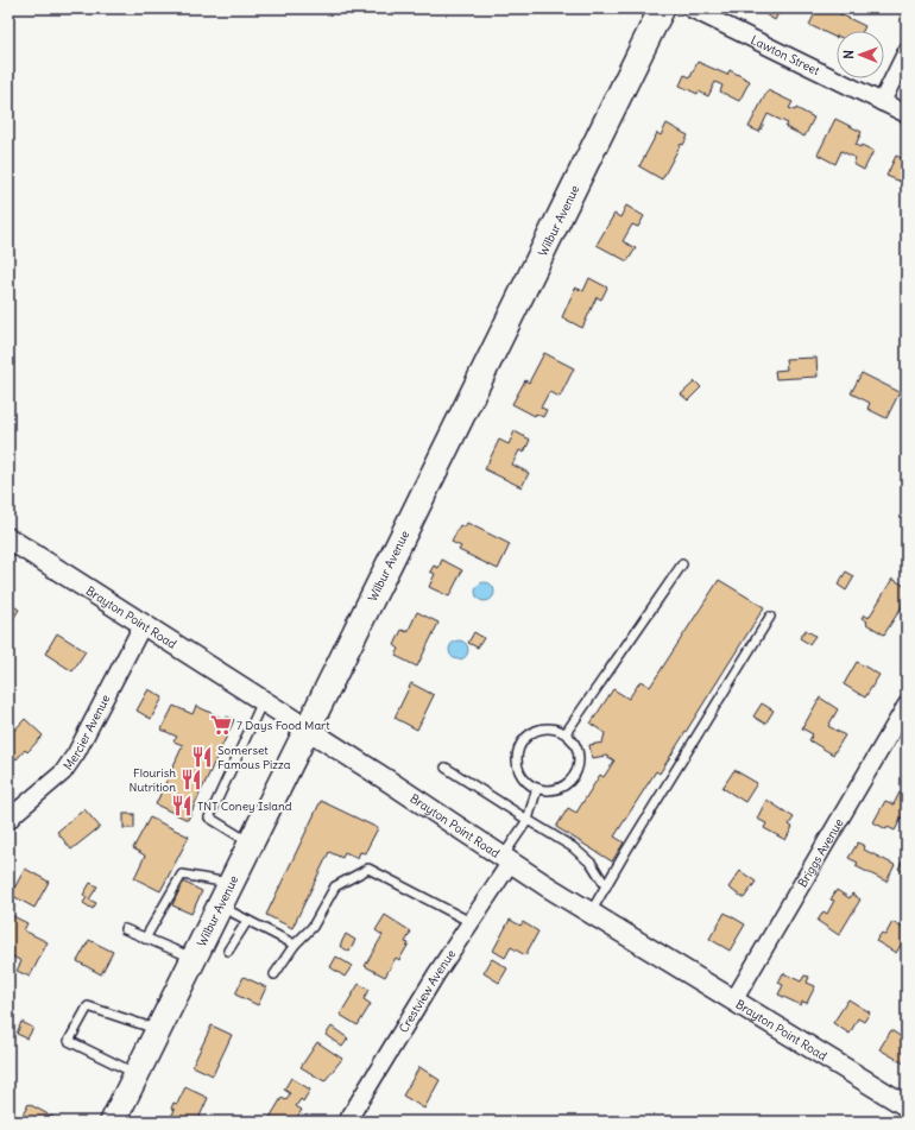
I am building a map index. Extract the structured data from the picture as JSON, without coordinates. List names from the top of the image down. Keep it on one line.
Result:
{"streets":{"main road":["Wilbur Avenue"],"street":["Lawton Street","Brayton Point Road","Mercier Avenue","Briggs Avenue","Crestview Avenue"]},"crossings":[["Wilbur Avenue","Brayton Point Road"],["Brayton Point Road","Mercier Avenue"],["Brayton Point Road","Briggs Avenue"],["Brayton Point Road","Crestview Avenue"]],"places":{"supermarket":["7 Days Food Mart"],"restaurant":["Somerset Famous Pizza","Flourish Nutrition","TNT Coney Island"]},"north":"left"}
